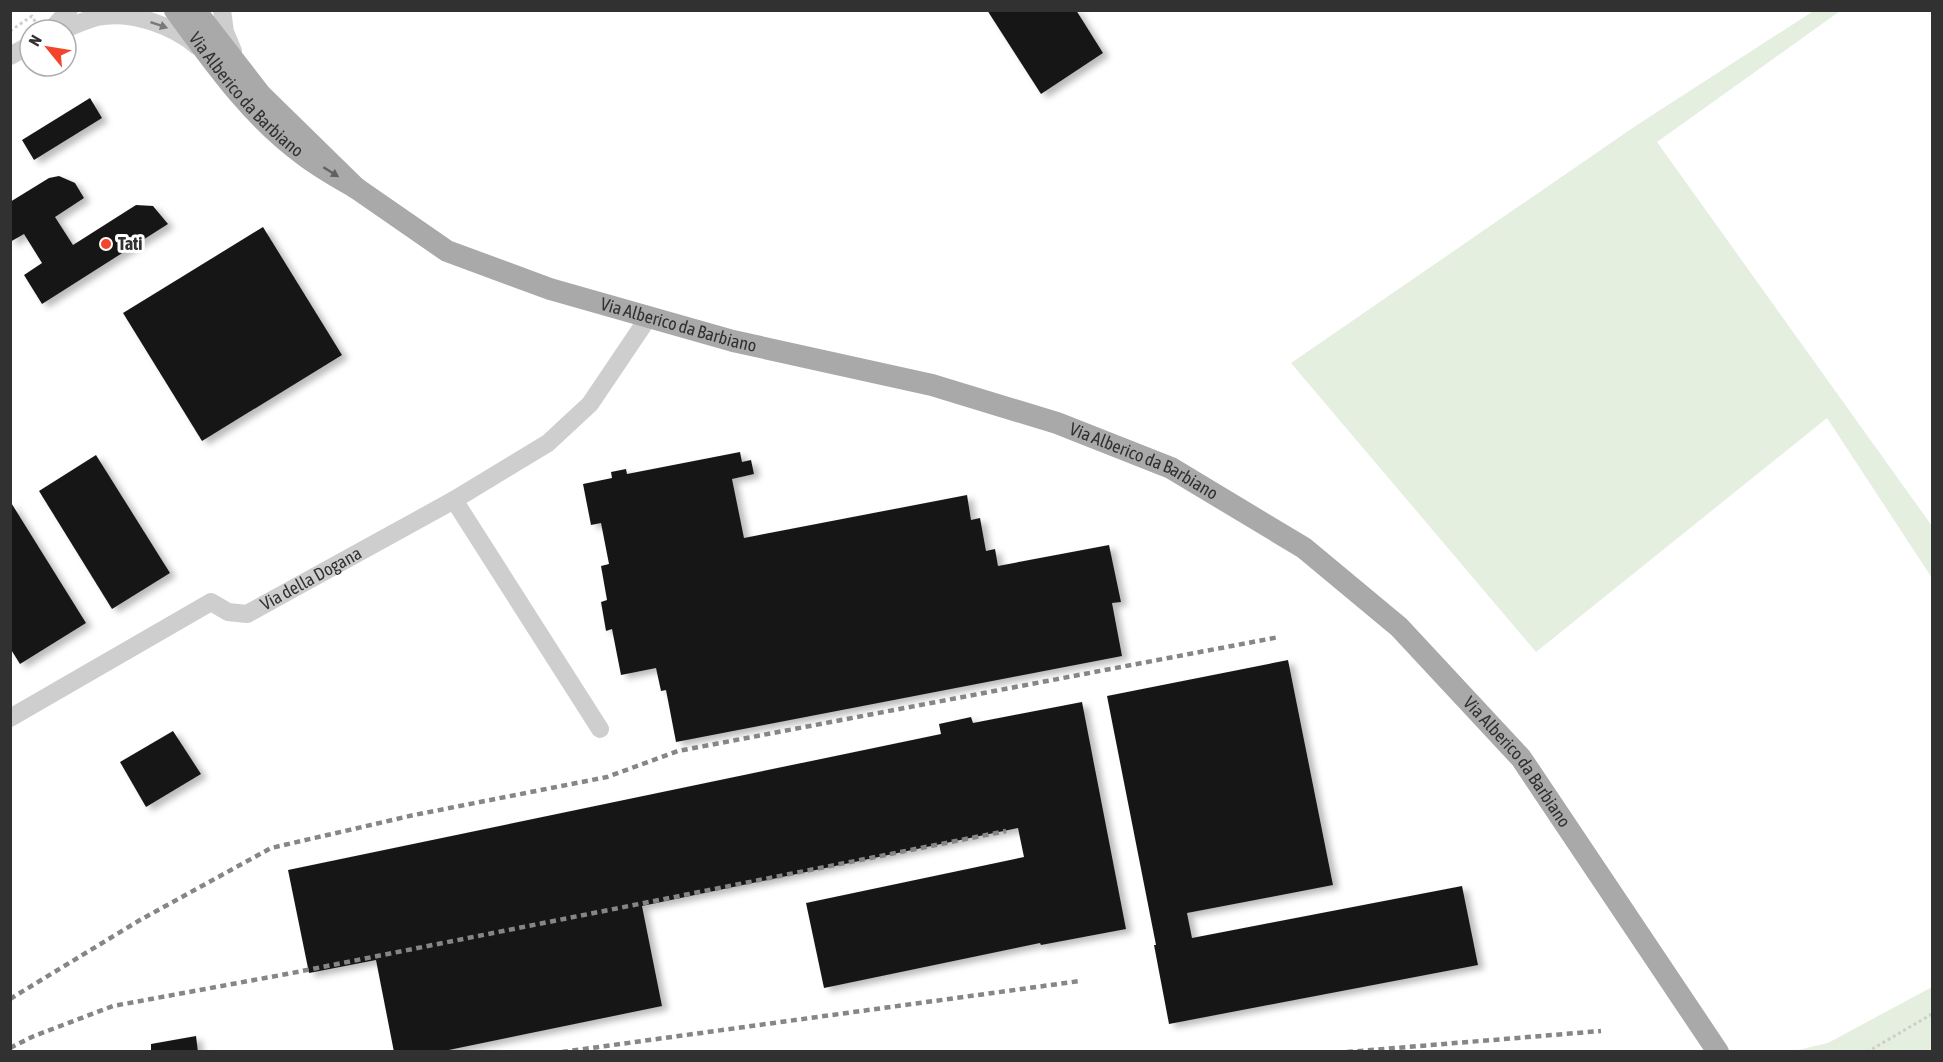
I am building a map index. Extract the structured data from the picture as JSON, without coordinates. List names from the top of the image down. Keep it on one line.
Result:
{"streets":{"main road":["Via Alberico da Barbiano"],"street":["Via della Dogana"]},"crossings":[["Via Alberico da Barbiano","Via della Dogana"]],"places":["Tati"],"north":"top left"}
